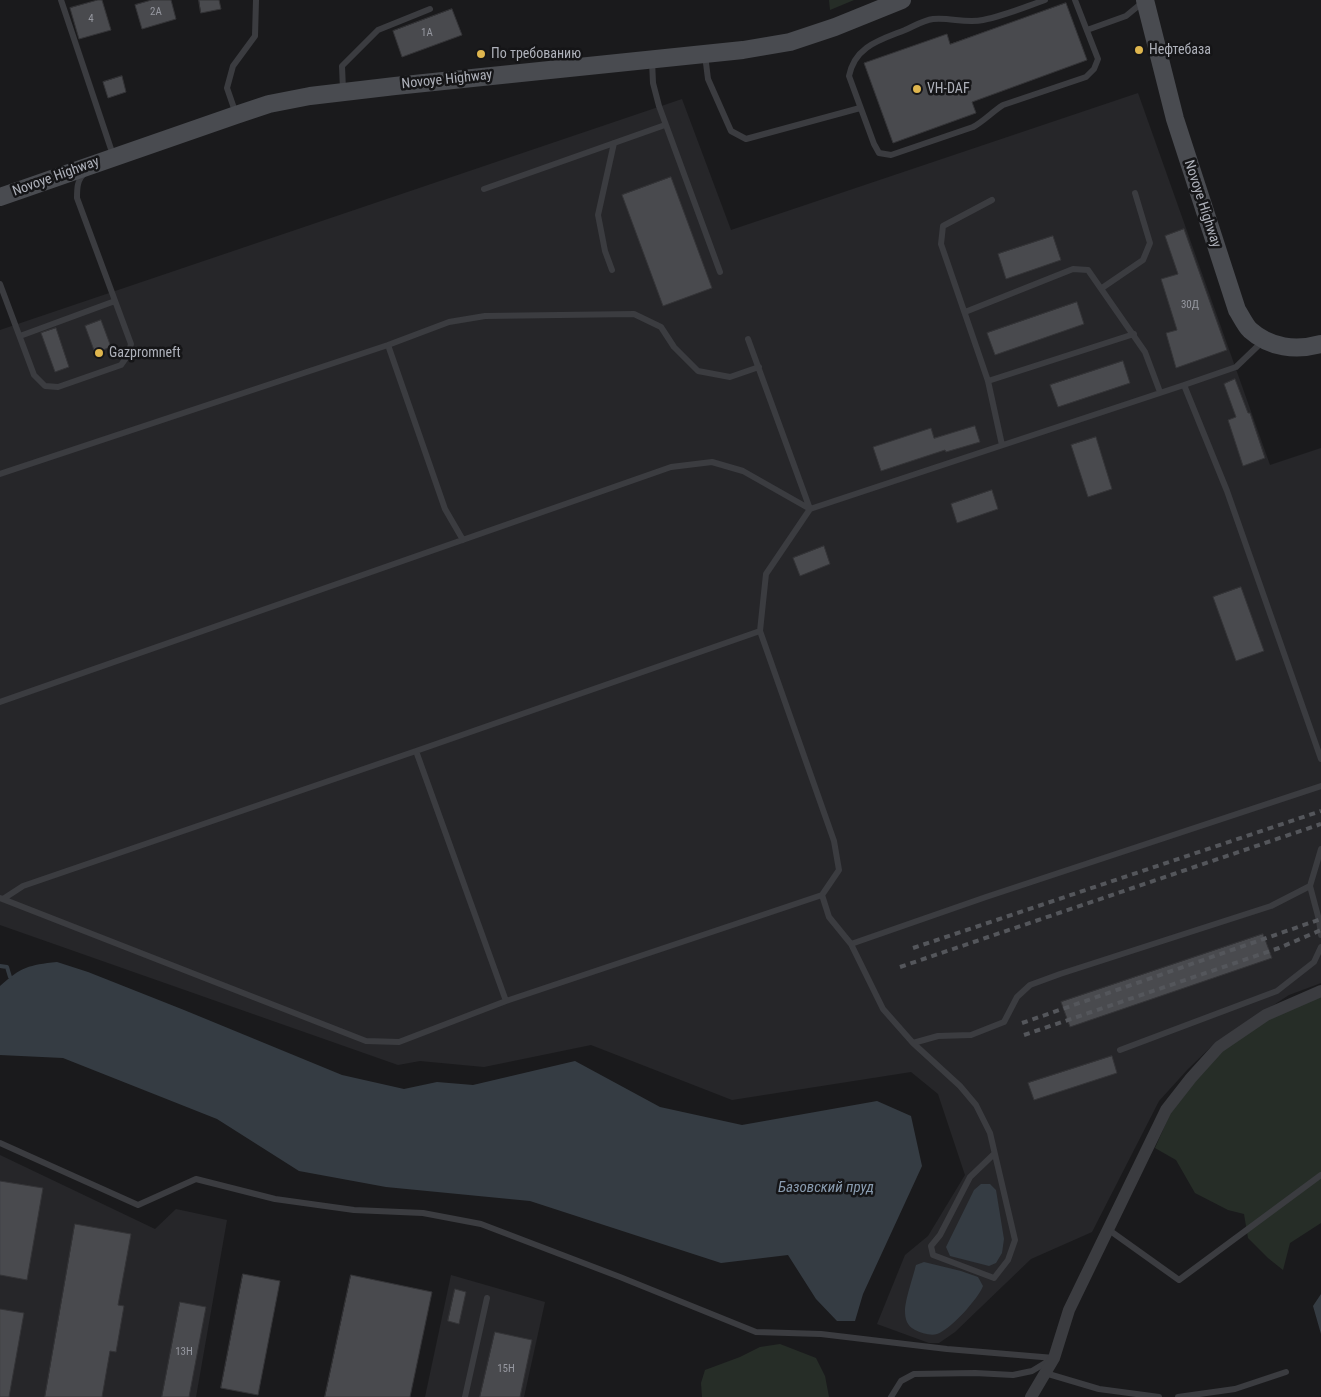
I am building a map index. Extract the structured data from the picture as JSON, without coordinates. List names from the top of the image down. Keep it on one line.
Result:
{"streets":{"main road":["Novoye Highway"]},"water":["Базовский пруд"],"places":["Нефтебаза","По требованию","VH-DAF","Gazpromneft"],"house_numbers":["2А","4","1А","30Д","13Н","15Н"]}
